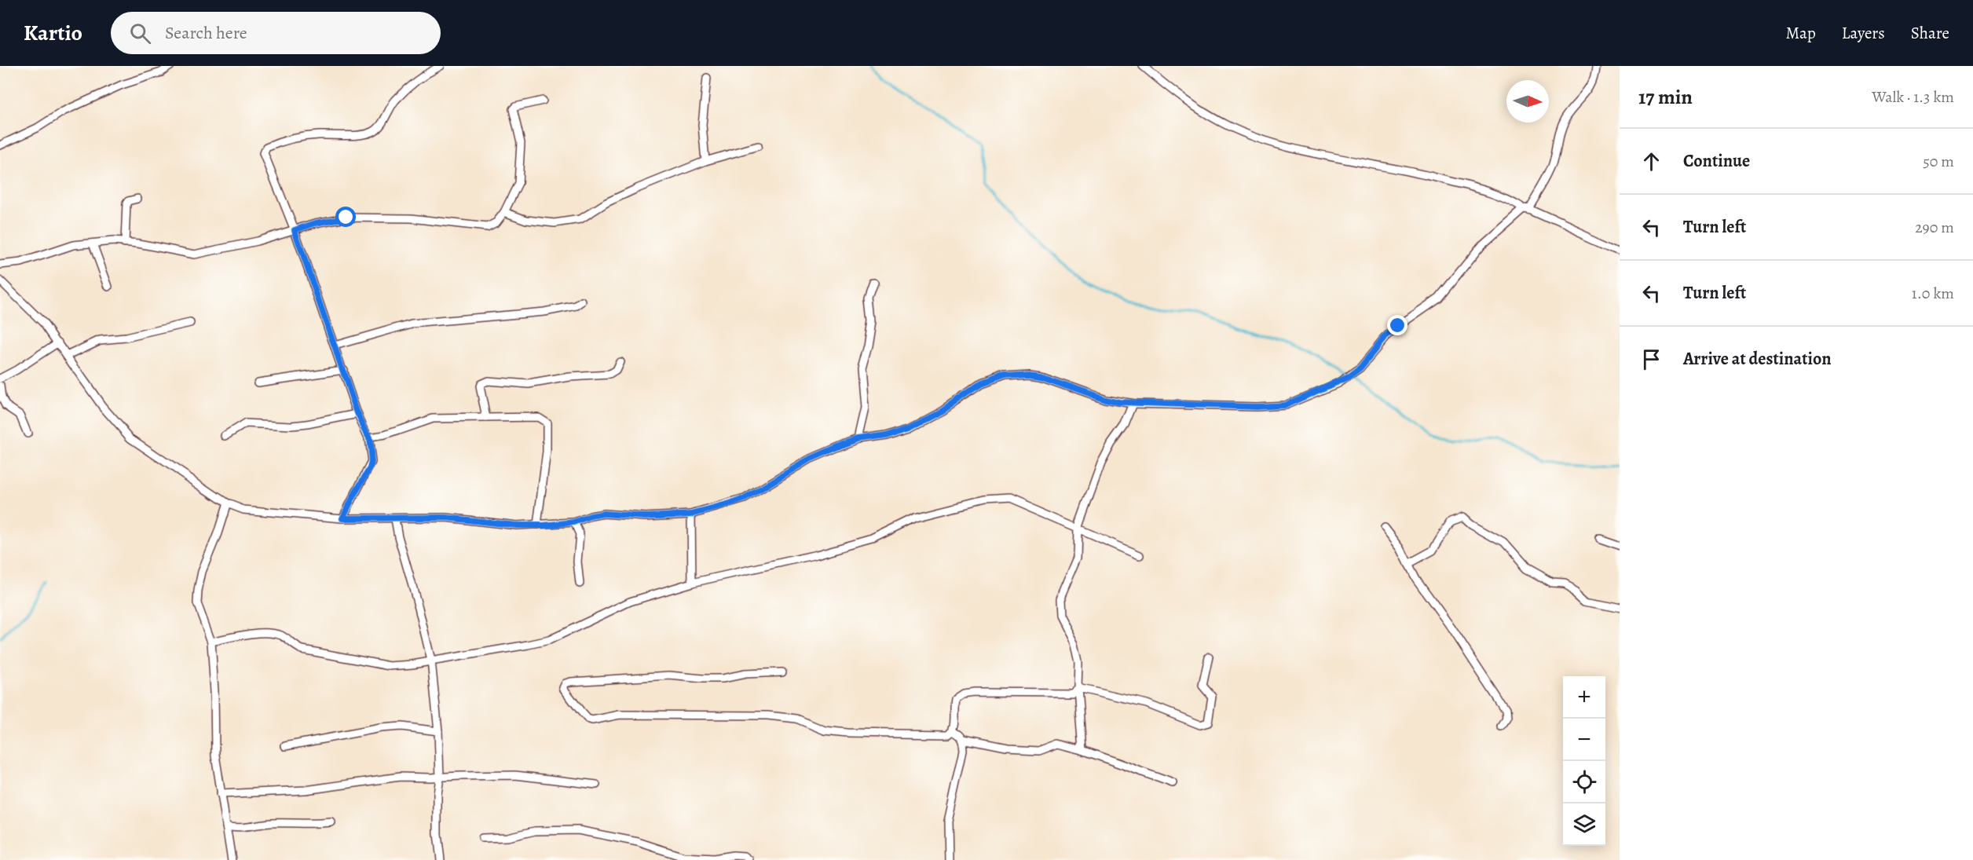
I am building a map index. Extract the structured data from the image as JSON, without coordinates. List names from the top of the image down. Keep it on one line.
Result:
{"north":"right","page":{"header":"Kartio","search":"Search here","nav":["Map","Layers","Share"],"heading":["17 min","Walk · 1.3 km"],"list":[["Continue","50 m"],["Turn left","290 m"],["Turn left","1.0 km"],"Arrive at destination"],"map_buttons":["+","−"]}}
